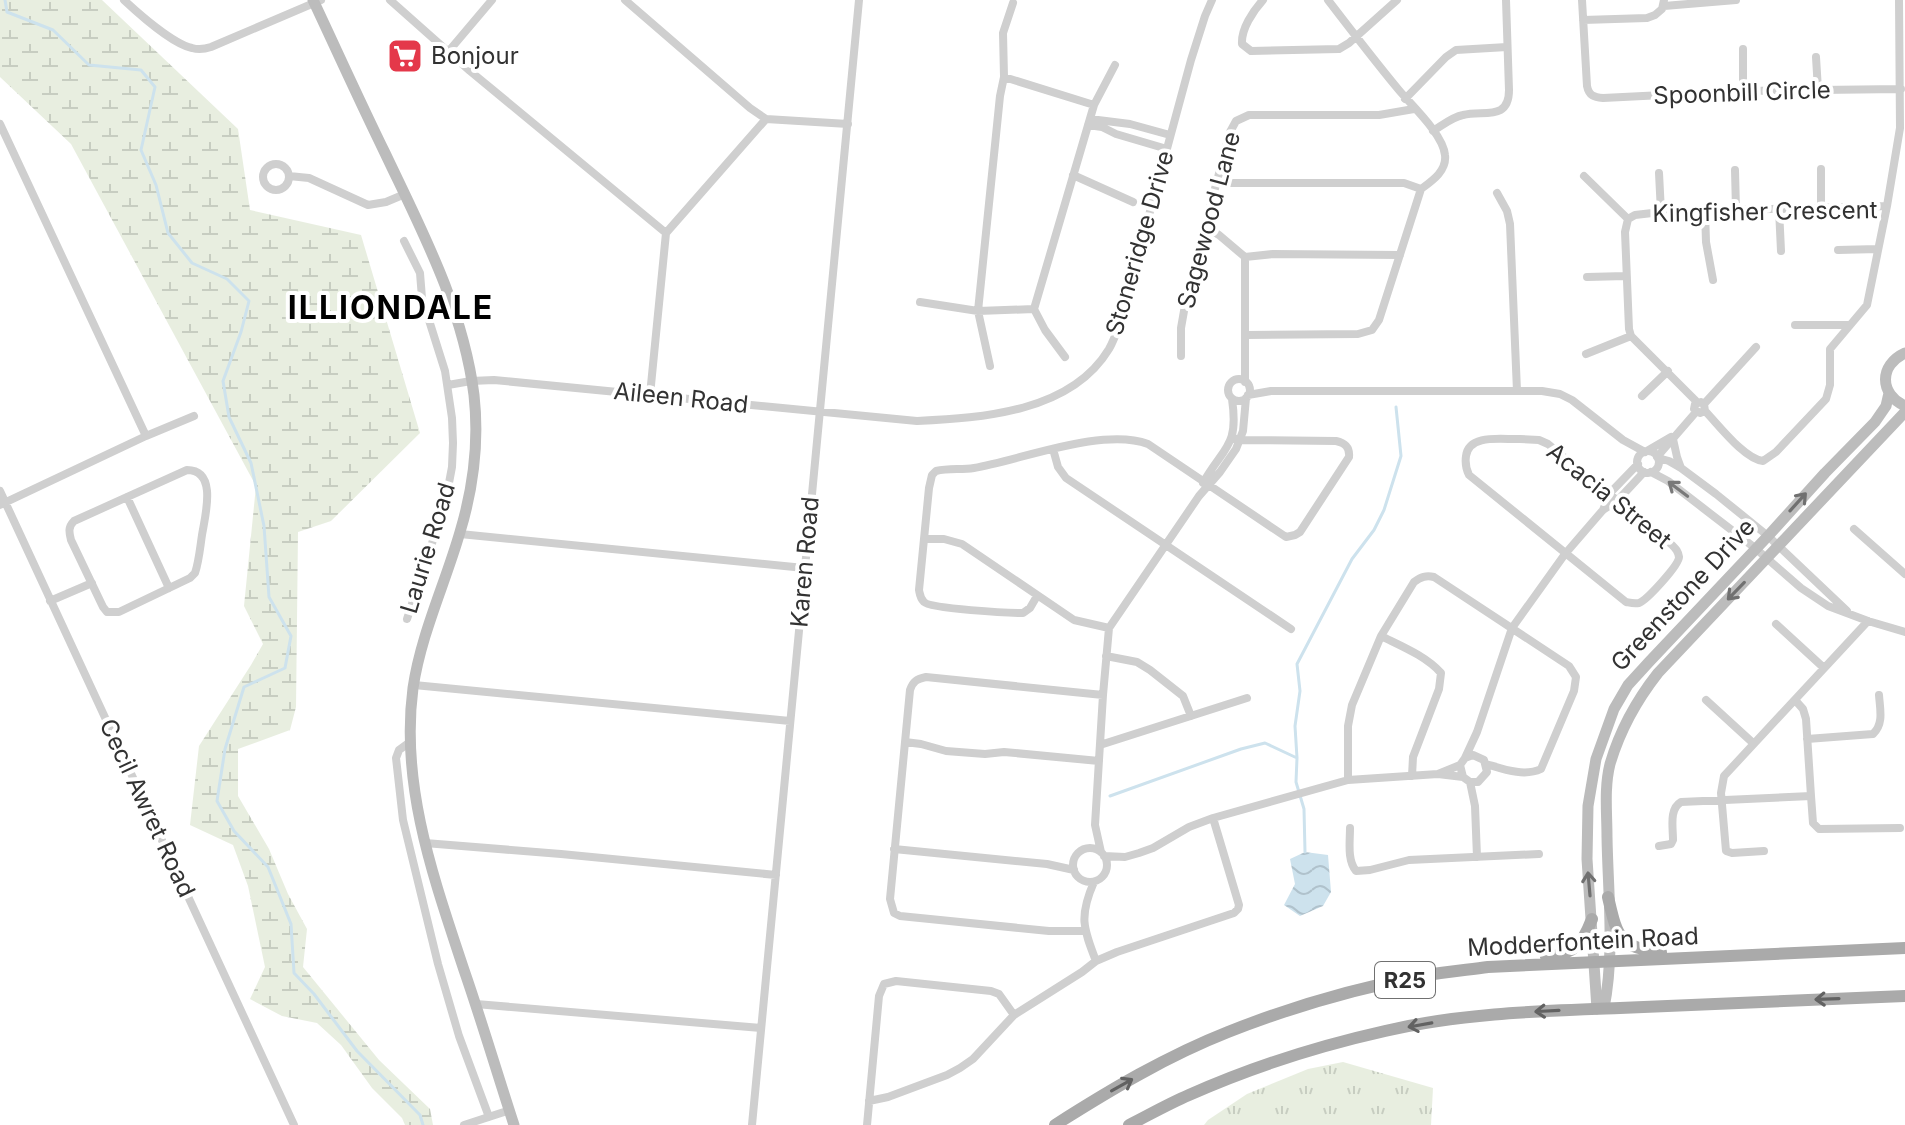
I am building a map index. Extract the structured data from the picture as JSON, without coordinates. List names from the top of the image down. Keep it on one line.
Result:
{"streets":{"main road":["Laurie Road","Greenstone Drive","Modderfontein Road","R25"],"street":["Spoonbill Circle","Kingfisher Crescent","Sagewood Lane","Stoneridge Drive","Aileen Road","Acacia Street","Karen Road","Cecil Awret Road"]},"crossings":[["Stoneridge Drive","Aileen Road"],["Aileen Road","Laurie Road"],["Aileen Road","Karen Road"],["Greenstone Drive","Modderfontein Road"],["Greenstone Drive","R25"]],"districts":["ILLIONDALE"],"places":{"supermarket":["Bonjour"]}}
